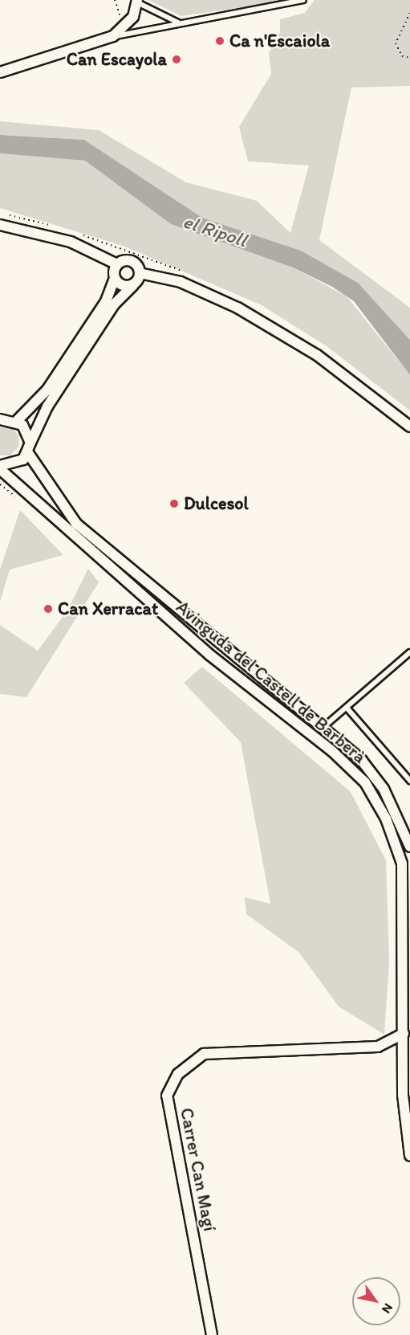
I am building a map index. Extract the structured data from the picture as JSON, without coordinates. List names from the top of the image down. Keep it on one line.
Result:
{"streets":{"street":["Avinguda del Castell de Barberà","Carrer Can Magí"]},"crossings":[["Avinguda del Castell de Barberà","Carrer Can Magí"]],"water":["el Ripoll"],"places":["Ca n'Escaiola","Can Escayola","Dulcesol","Can Xerracat"],"north":"bottom right"}
